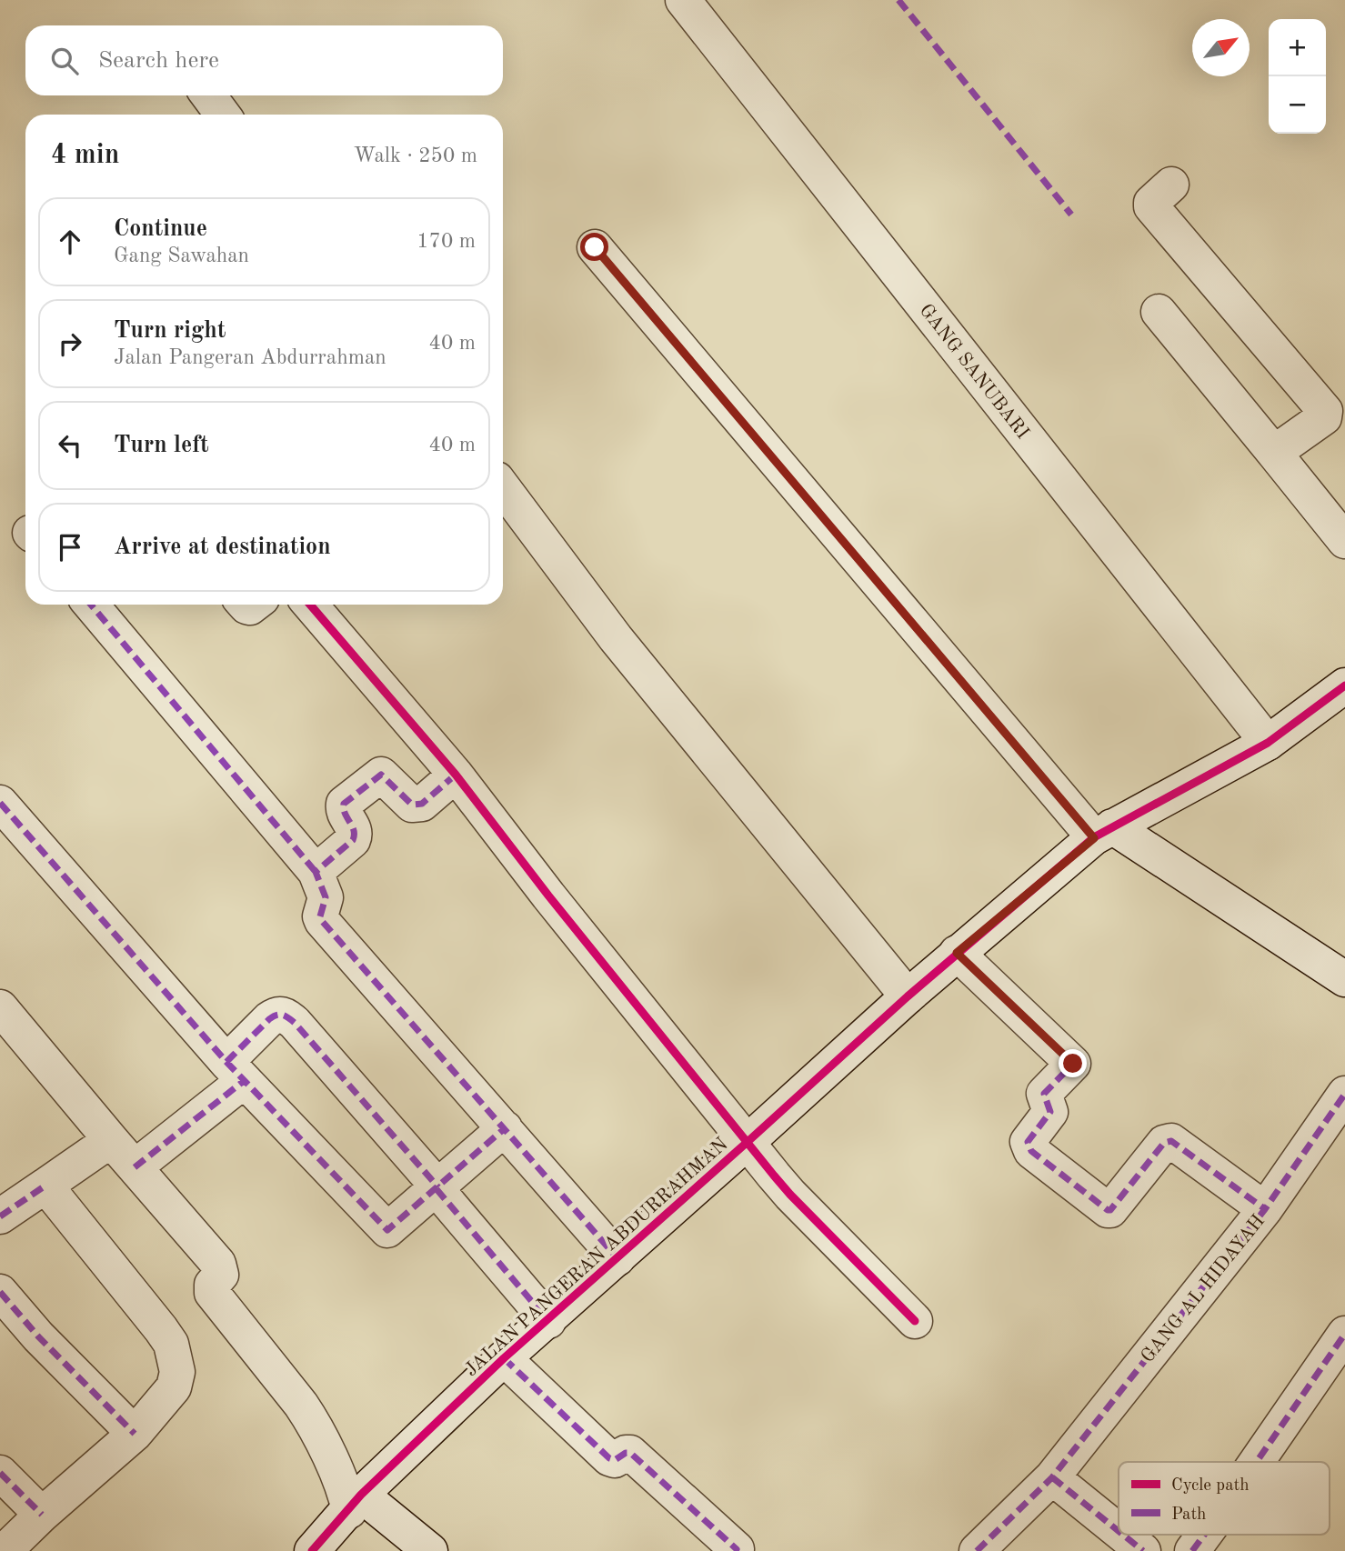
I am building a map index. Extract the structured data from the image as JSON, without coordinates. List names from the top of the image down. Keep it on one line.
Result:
{"streets":{"street":["GANG SANUBARI","JALAN PANGERAN ABDURRAHMAN","GANG AL HIDAYAH"]},"crossings":[["GANG SANUBARI","JALAN PANGERAN ABDURRAHMAN"]],"legend":["Cycle path","Path"],"north":"top right","page":{"map_buttons":["+","−"],"search":"Search here","heading":["4 min","Walk · 250 m"],"list":[["Continue","Gang Sawahan","170 m"],["Turn right","Jalan Pangeran Abdurrahman","40 m"],["Turn left","40 m"],"Arrive at destination"]}}
